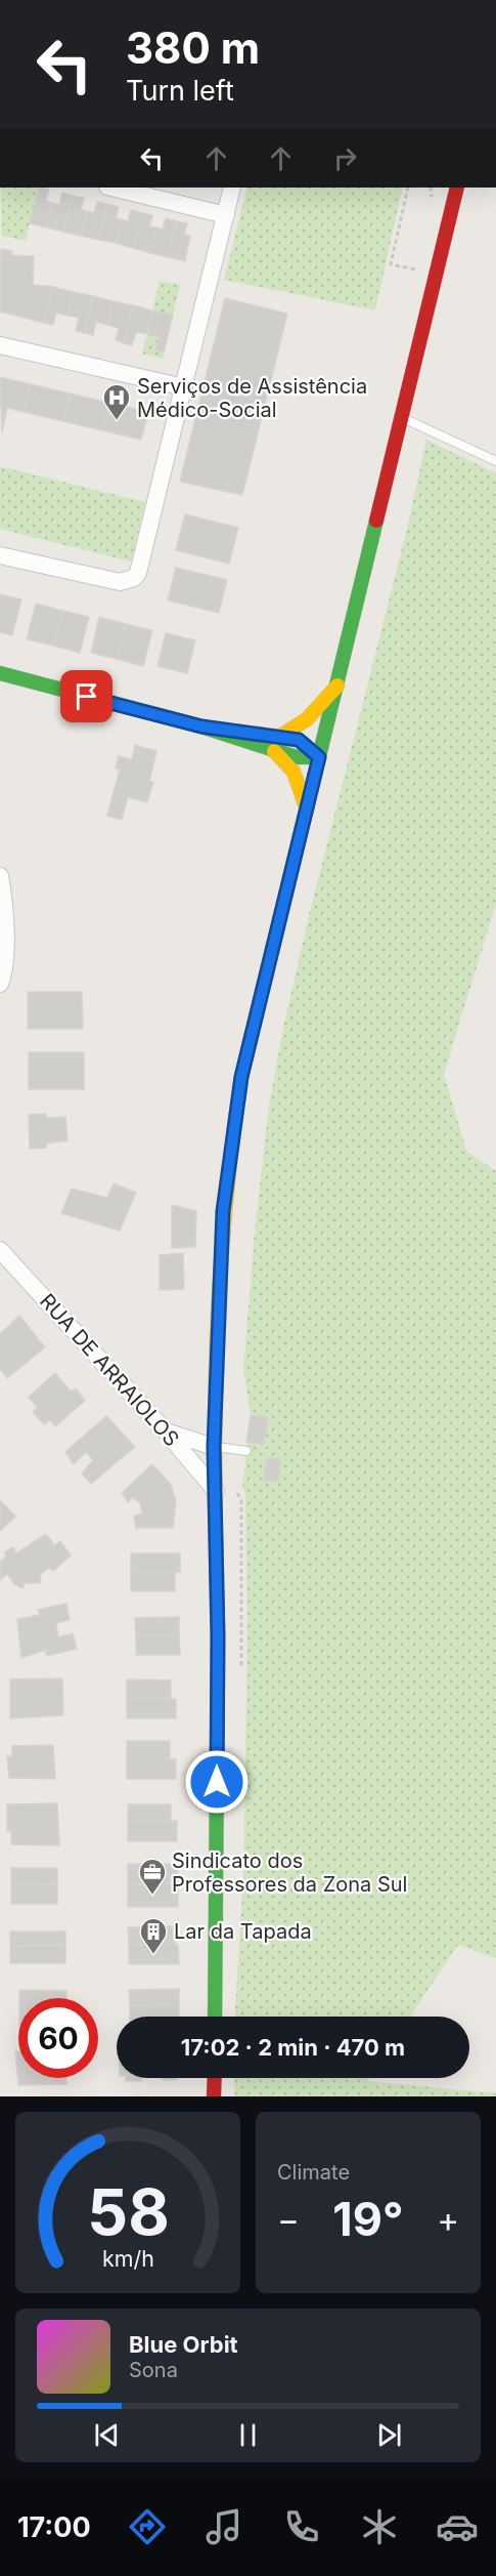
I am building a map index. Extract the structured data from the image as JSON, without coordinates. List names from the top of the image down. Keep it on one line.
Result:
{"streets":{"street":["RUA DE ARRAIOLOS"]},"places":{"hospital":["Serviços de Assistência Médico-Social"],"office":["Sindicato dos Professores da Zona Sul"],"building":["Lar da Tapada"]},"page":{"turn":["380 m","Turn left"],"limit":"60","trip":"17:02 · 2 min · 470 m","tile":"Climate","heat":["−","19°","+"],"song":["Blue Orbit","Sona"],"tabs":"17:00","gauge":["58","km/h"]}}
